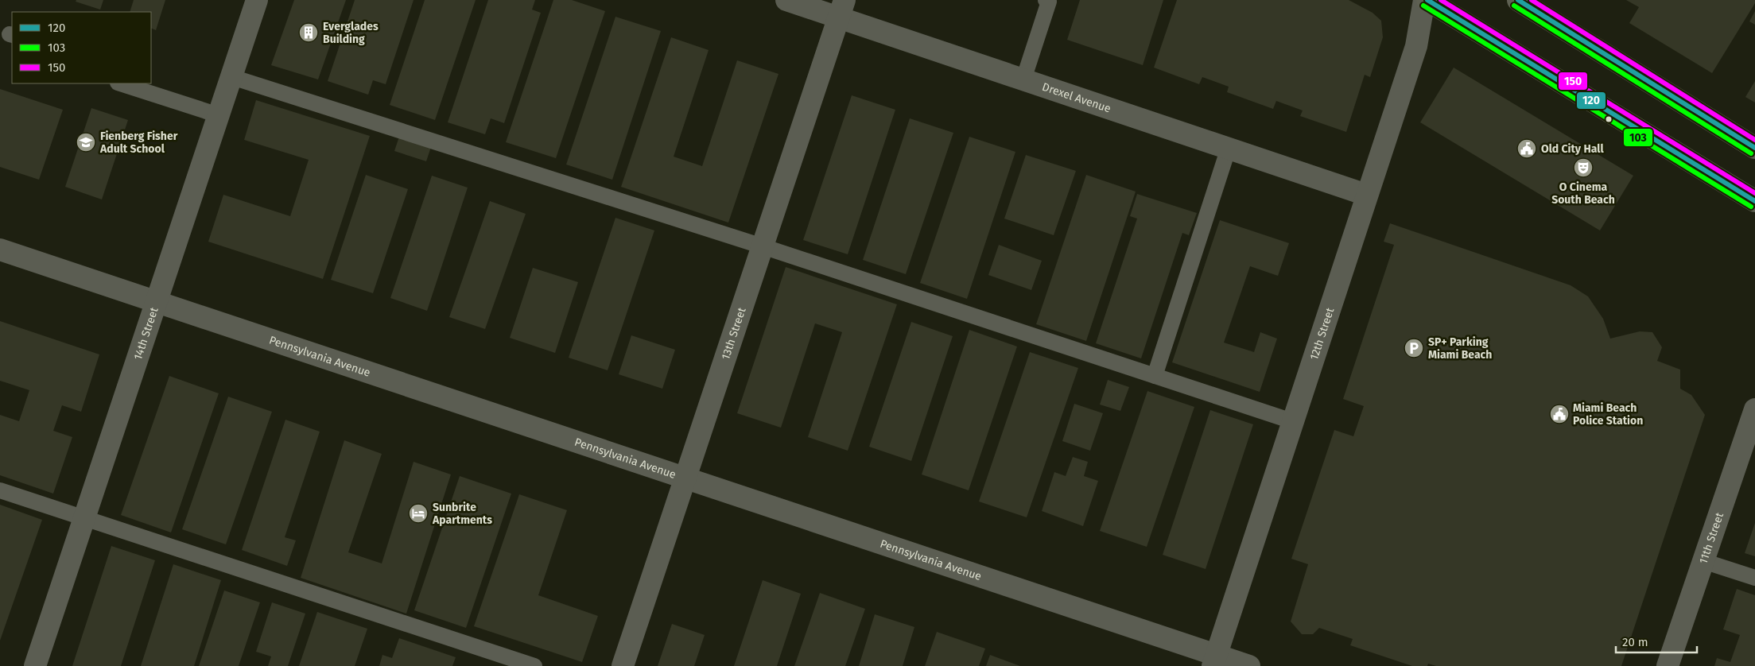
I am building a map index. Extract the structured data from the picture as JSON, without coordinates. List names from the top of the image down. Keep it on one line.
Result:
{"streets":{"street":["Drexel Avenue","14th Street","13th Street","12th Street","Pennsylvania Avenue","11th Street"]},"crossings":[["Drexel Avenue","13th Street"],["Drexel Avenue","12th Street"],["14th Street","Pennsylvania Avenue"],["13th Street","Pennsylvania Avenue"],["12th Street","Pennsylvania Avenue"]],"places":{"building":["Everglades Building"],"school or university":["Fienberg Fisher Adult School"],"public building":["Old City Hall","Miami Beach Police Station"],"theatre":["O Cinema South Beach"],"parking":["SP+ Parking Miami Beach"],"hotel":["Sunbrite Apartments"]},"lines":["transit line 120","transit line 150","transit line 103"],"legend":["120","103","150"],"scale_bar":"20 m"}
